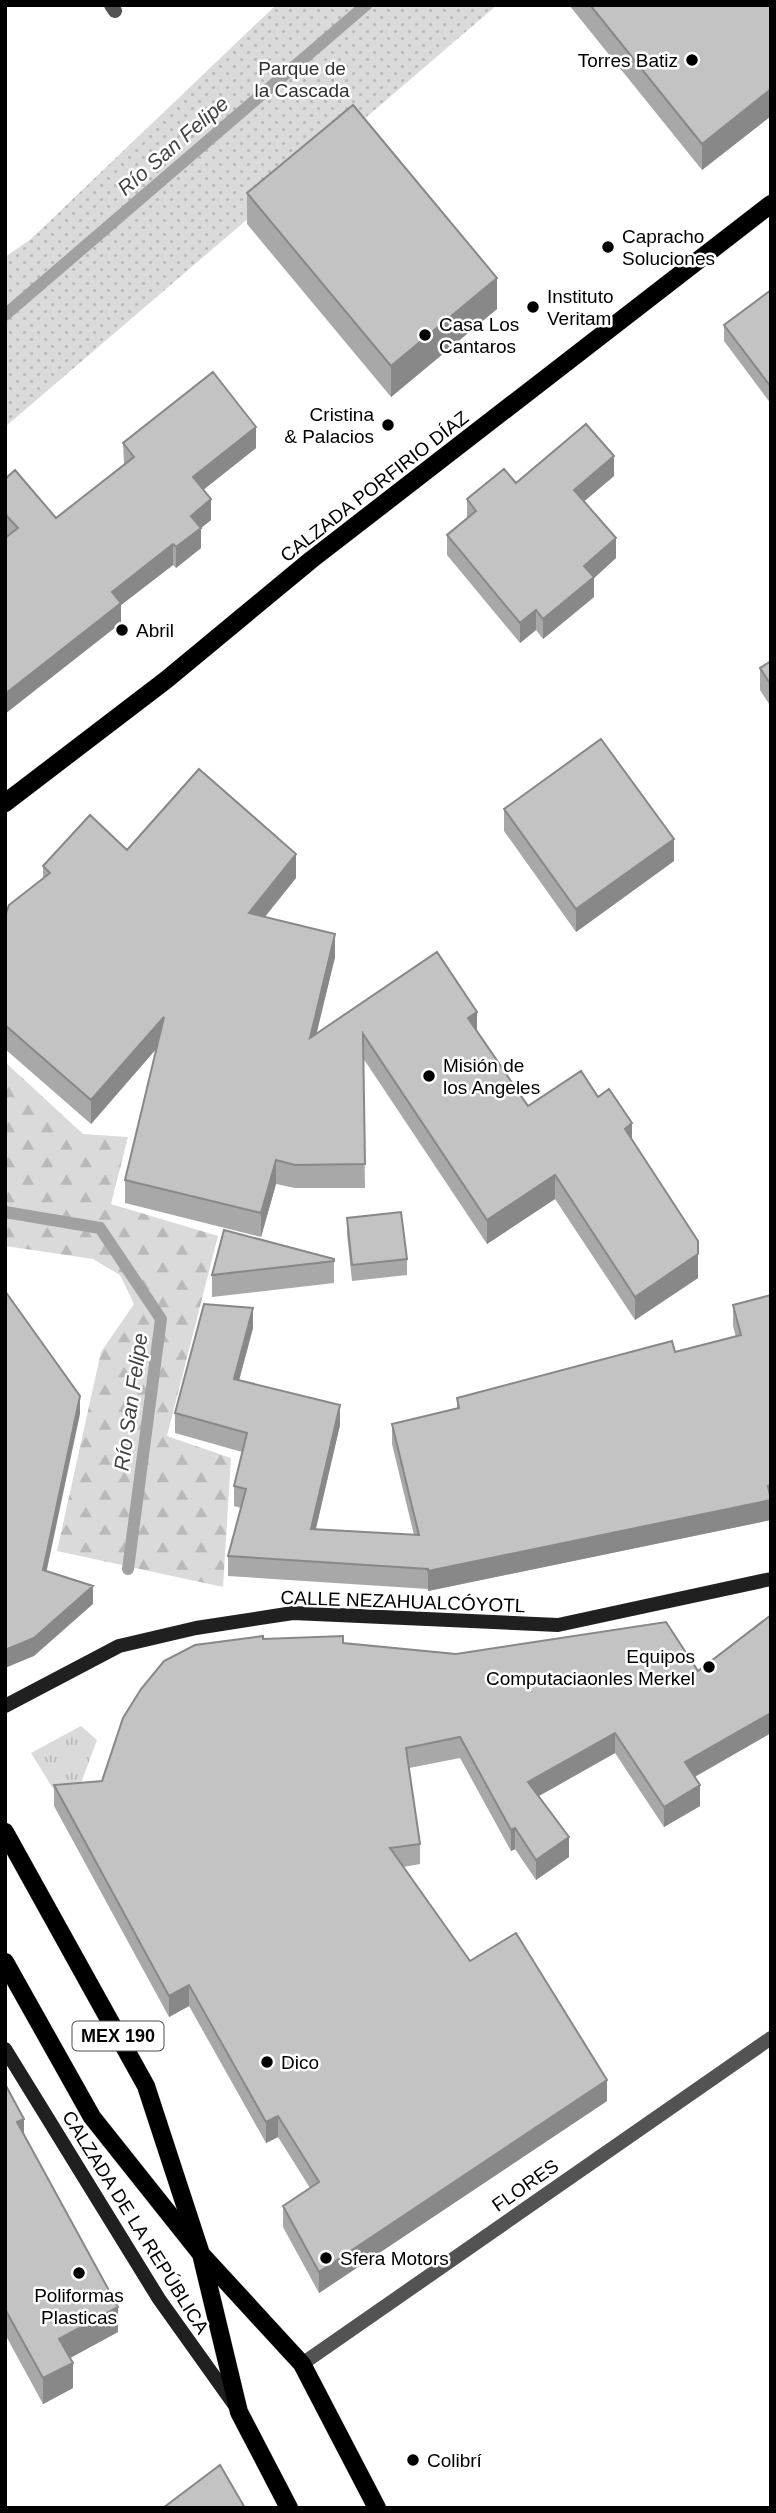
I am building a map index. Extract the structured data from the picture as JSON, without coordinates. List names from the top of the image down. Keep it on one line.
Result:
{"streets":{"main road":["CALZADA PORFIRIO DÍAZ","CALLE NEZAHUALCÓYOTL","MEX 190","CALZADA DE LA REPÚBLICA"],"street":["FLORES"]},"crossings":[["MEX 190","FLORES"],["MEX 190","CALZADA DE LA REPÚBLICA"]],"water":["Río San Felipe"],"parks":["Parque de la Cascada"],"places":["Torres Batiz","Capracho Soluciones","Instituto Veritam","Casa Los Cantaros","Cristina & Palacios","Abril","Misión de los Angeles","Equipos Computaciaonles Merkel","Dico","Sfera Motors","Poliformas Plasticas","Colibrí"]}
